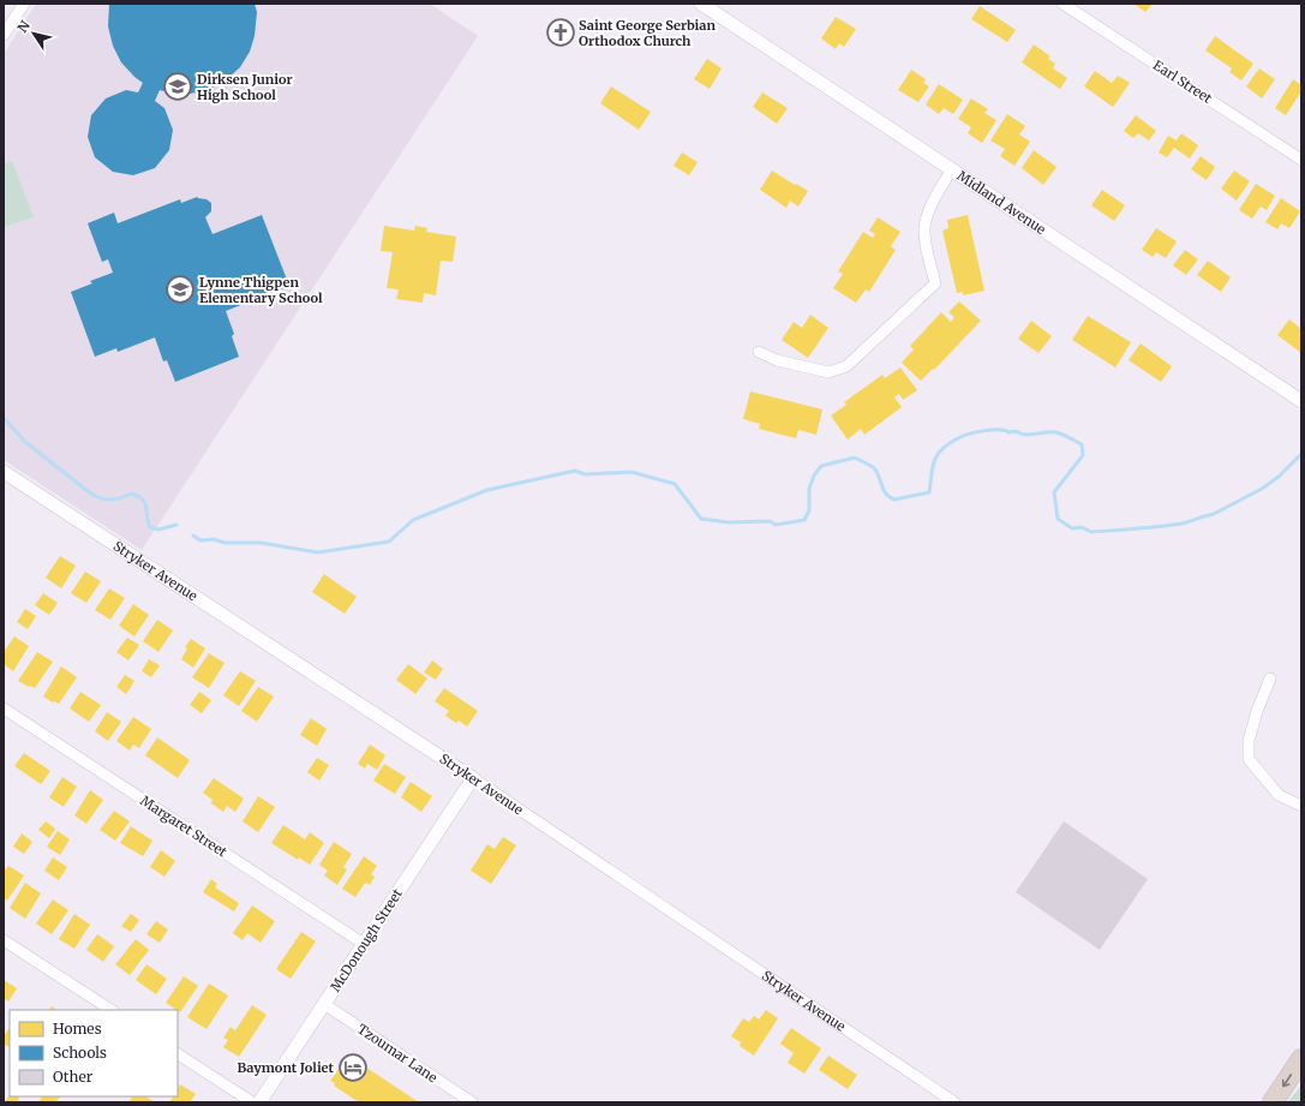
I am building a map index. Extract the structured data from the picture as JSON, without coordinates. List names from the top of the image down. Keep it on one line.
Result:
{"streets":{"street":["Earl Street","Midland Avenue","Stryker Avenue","Margaret Street","McDonough Street","Tzoumar Lane"]},"crossings":[["Stryker Avenue","McDonough Street"],["Margaret Street","McDonough Street"],["McDonough Street","Tzoumar Lane"]],"places":{"church":["Saint George Serbian Orthodox Church"],"school or university":["Dirksen Junior High School","Lynne Thigpen Elementary School"],"hotel":["Baymont Joliet"]},"legend":["Homes","Schools","Other"],"north":"top left"}
